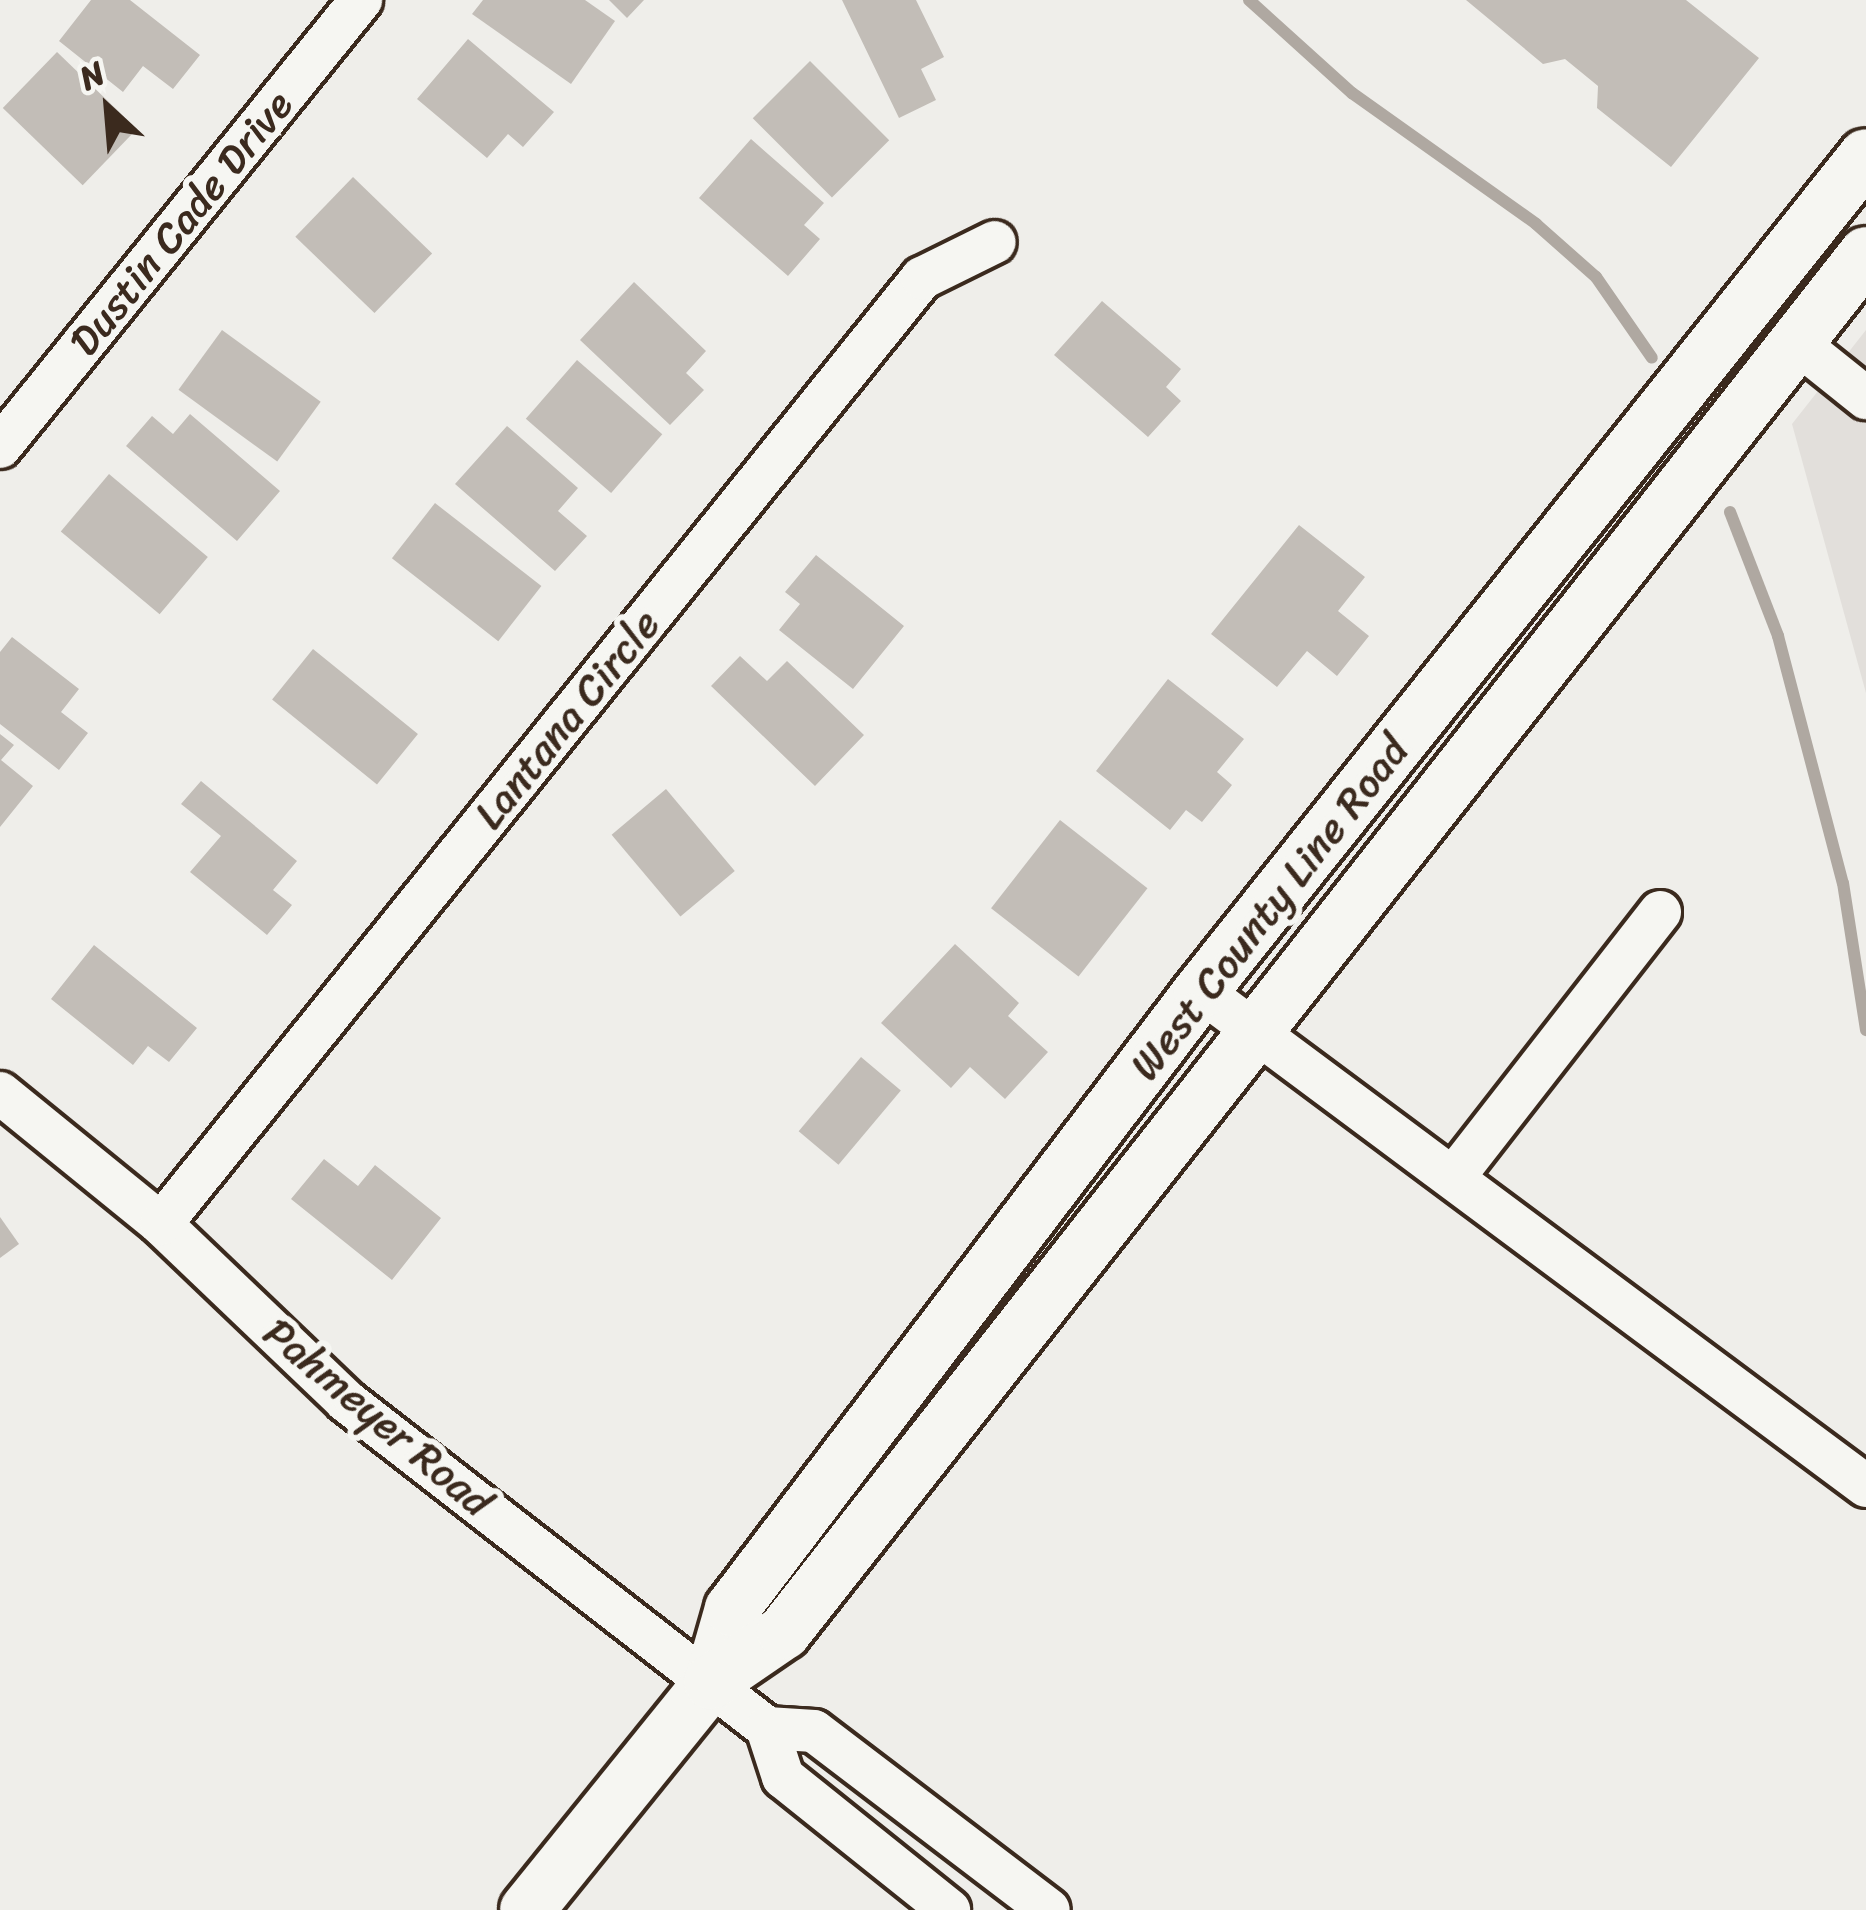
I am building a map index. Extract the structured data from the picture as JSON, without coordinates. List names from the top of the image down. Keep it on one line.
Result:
{"streets":{"main road":["West County Line Road"],"street":["Dustin Cade Drive","Lantana Circle","Pahmeyer Road"]},"crossings":[["Lantana Circle","Pahmeyer Road"],["West County Line Road","Pahmeyer Road"]],"north":"top left"}
